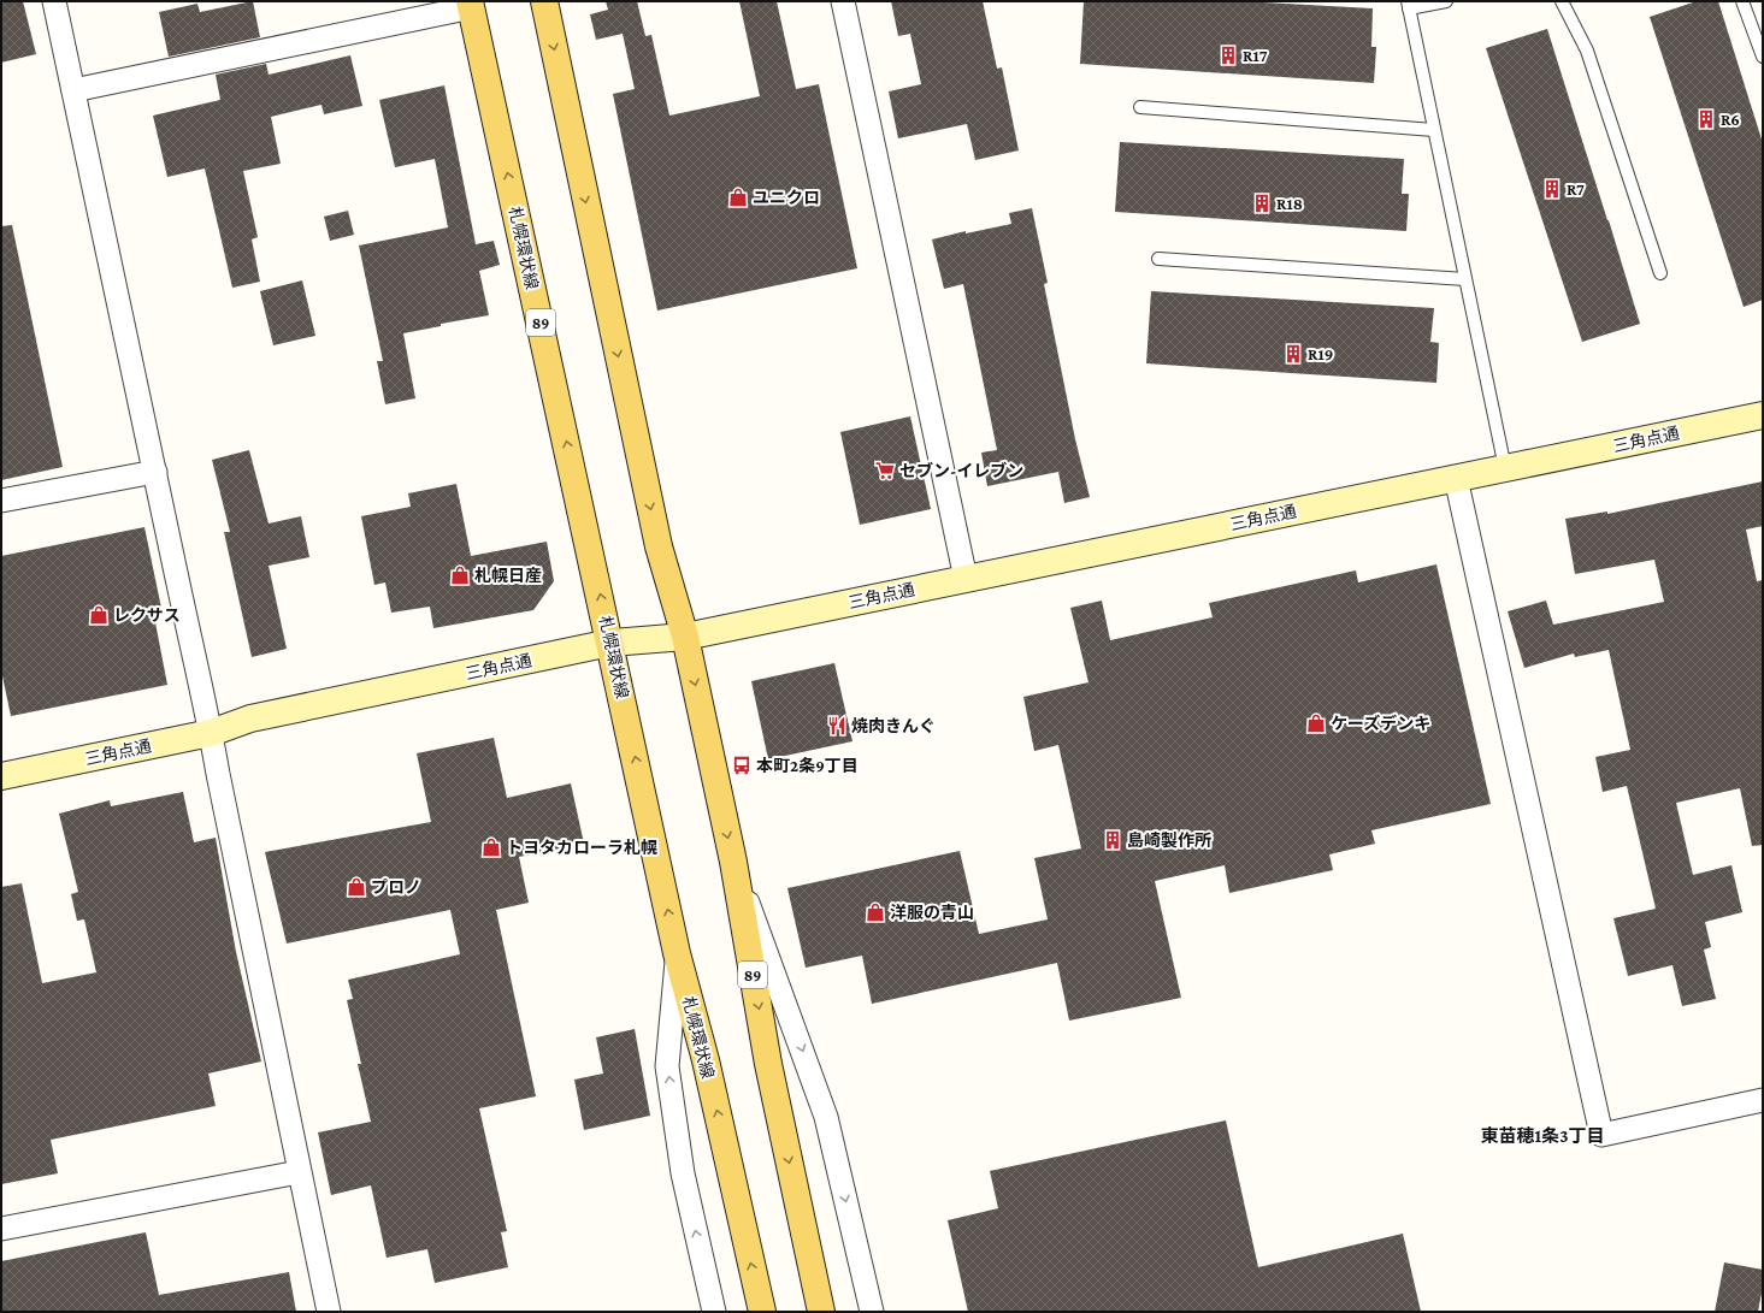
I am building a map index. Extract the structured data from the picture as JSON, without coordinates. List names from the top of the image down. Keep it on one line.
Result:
{"streets":{"main road":["札幌環状線","89"],"street":["三角点通"]},"crossings":[["札幌環状線","三角点通"],["89","三角点通"]],"districts":["東苗穂1条3丁目"],"places":{"building":["R17","R6","R7","R18","R19","島崎製作所"],"shop":["ユニクロ","札幌日産","レクサス","ケーズデンキ","トヨタカローラ札幌","プロノ","洋服の青山"],"supermarket":["セブン-イレブン"],"restaurant":["焼肉きんぐ"],"bus stop":["本町2条9丁目"]}}
